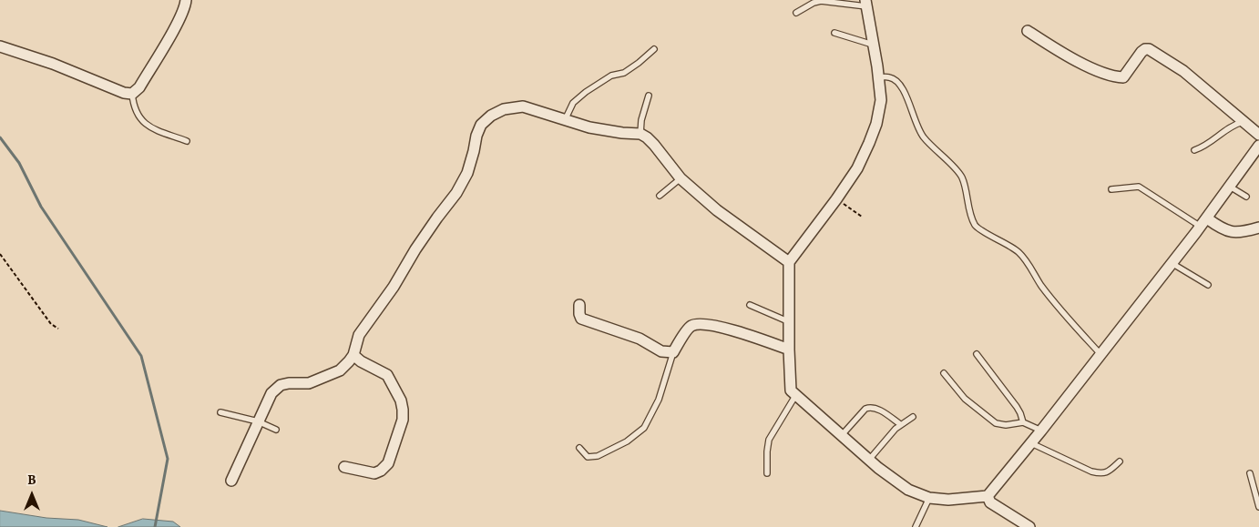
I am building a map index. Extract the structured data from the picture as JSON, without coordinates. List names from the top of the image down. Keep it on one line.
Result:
{"north":"top"}
